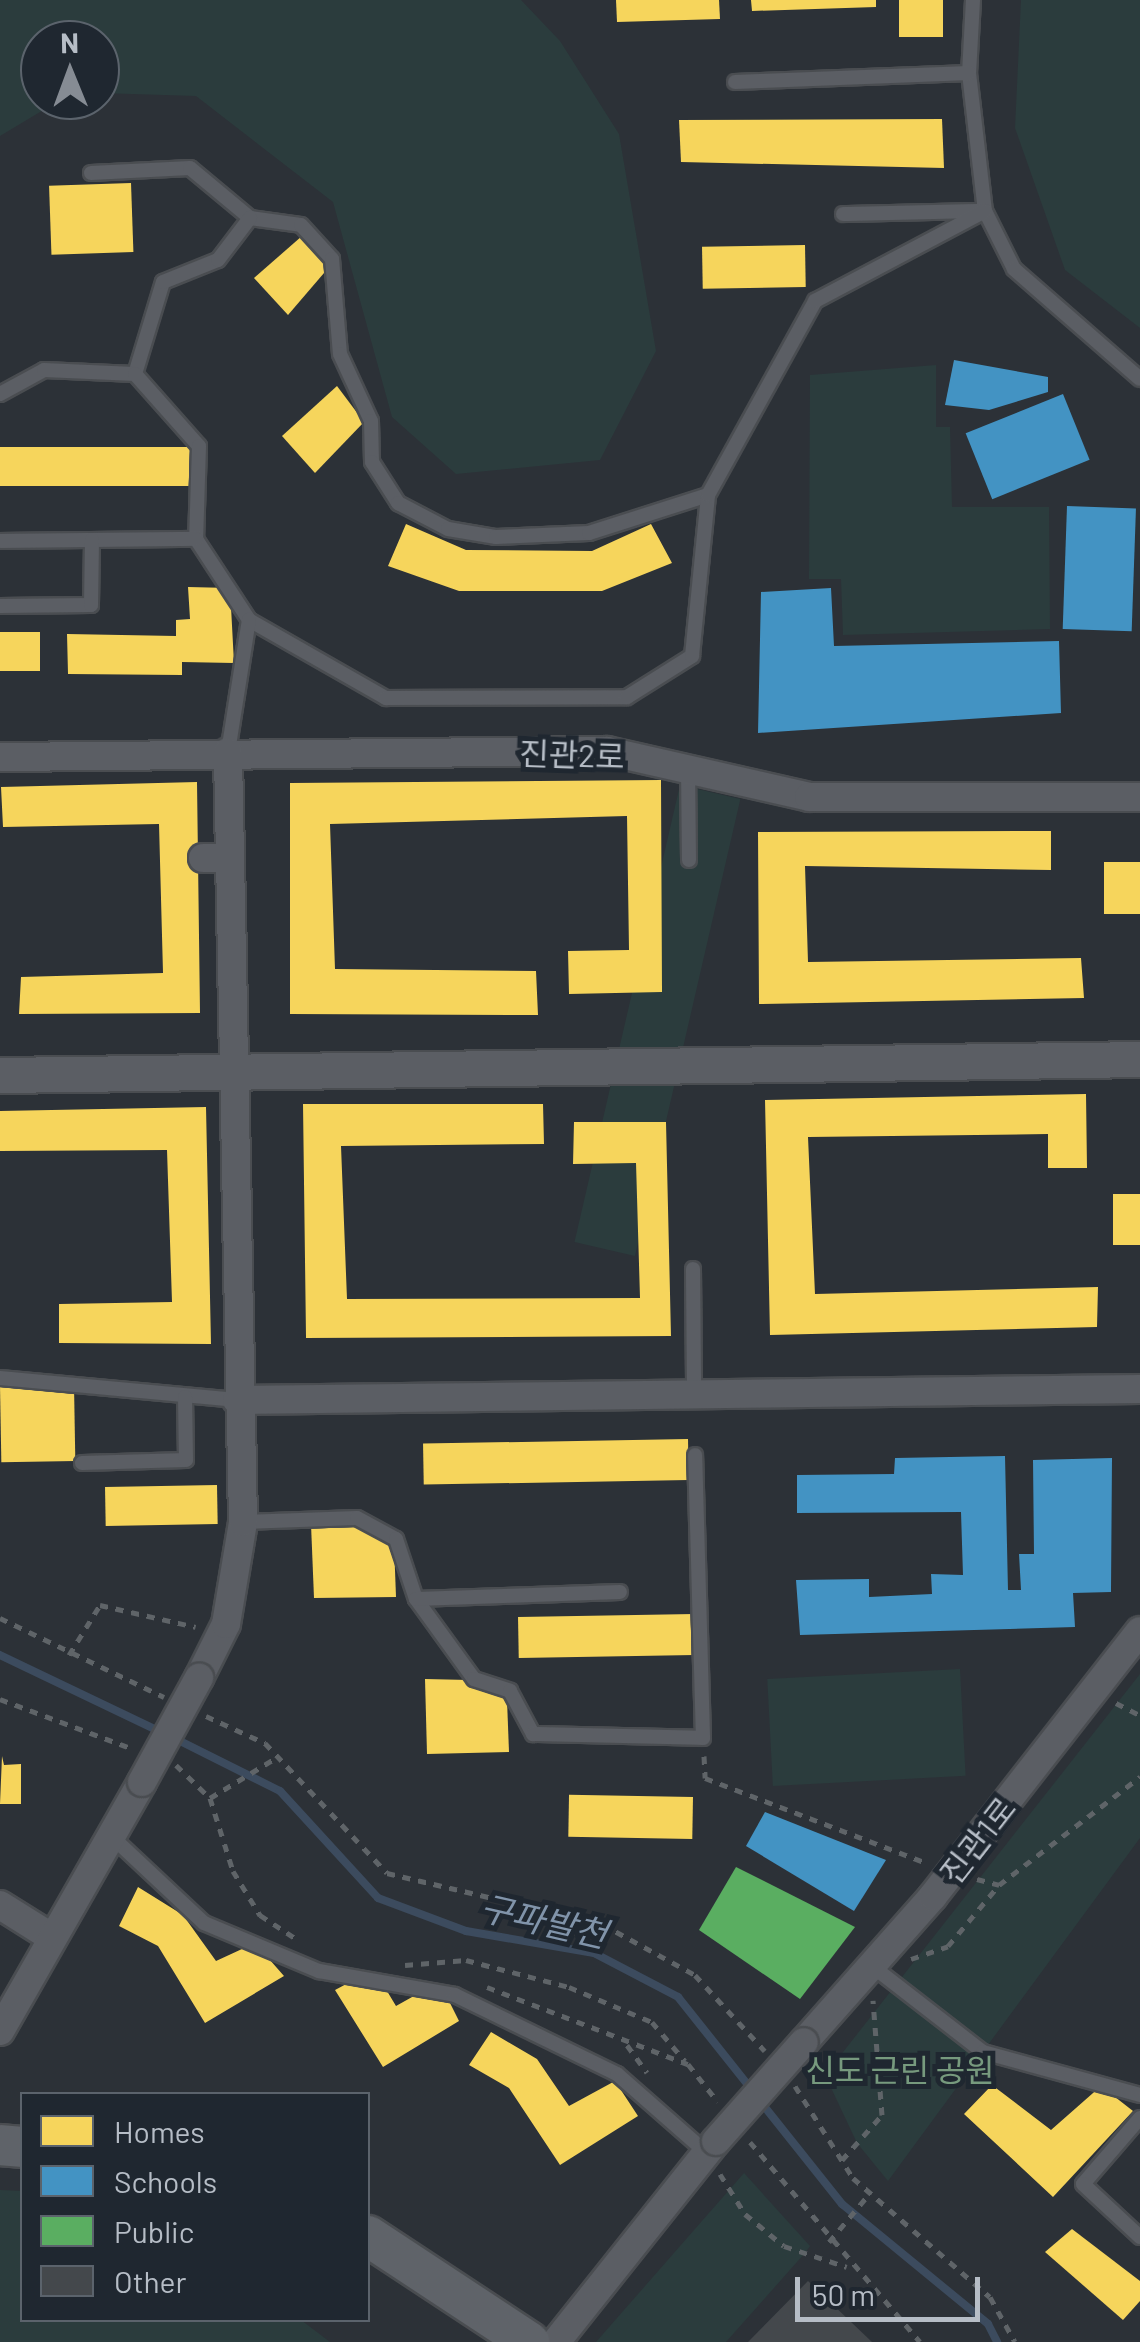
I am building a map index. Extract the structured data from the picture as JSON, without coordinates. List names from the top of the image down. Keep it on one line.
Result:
{"streets":{"street":["진관2로","진관1로"]},"water":["구파발천"],"parks":["신도 근린 공원"],"legend":["Homes","Schools","Public","Other"],"scale_bar":"50 m","north":"top"}
